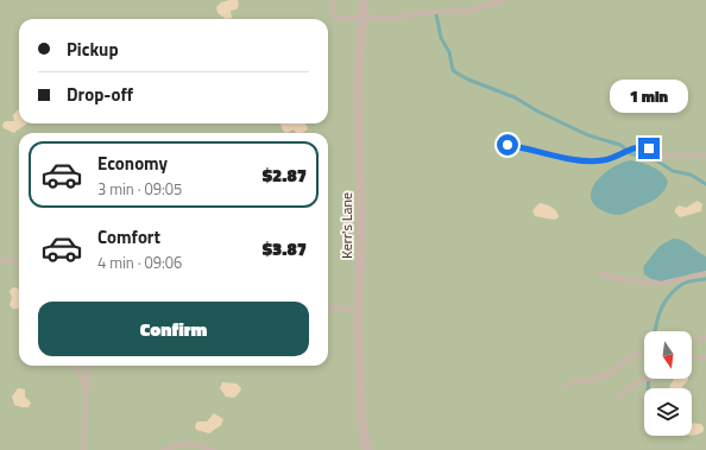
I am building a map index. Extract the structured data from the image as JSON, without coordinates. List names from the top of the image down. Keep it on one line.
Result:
{"streets":{"street":["Kerr's Lane"]},"north":"bottom","page":{"banner":["Pickup","Drop-off"],"bubble":"1 min","list":[{"name":"Economy","note":"3 min · 09:05","value":"$2.87"},{"name":"Comfort","note":"4 min · 09:06","value":"$3.87"}],"buttons":"Confirm"}}
